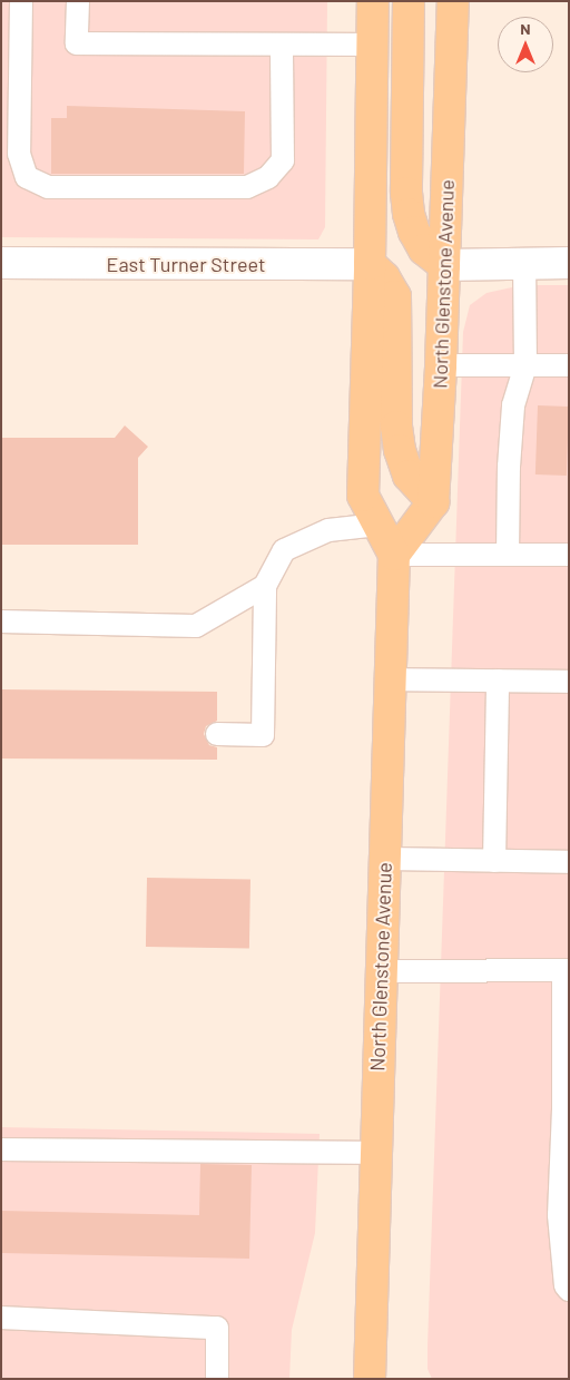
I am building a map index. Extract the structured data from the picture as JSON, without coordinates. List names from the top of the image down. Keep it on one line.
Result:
{"streets":{"main road":["North Glenstone Avenue"],"street":["East Turner Street"]},"crossings":[["East Turner Street","North Glenstone Avenue"]],"north":"top"}
